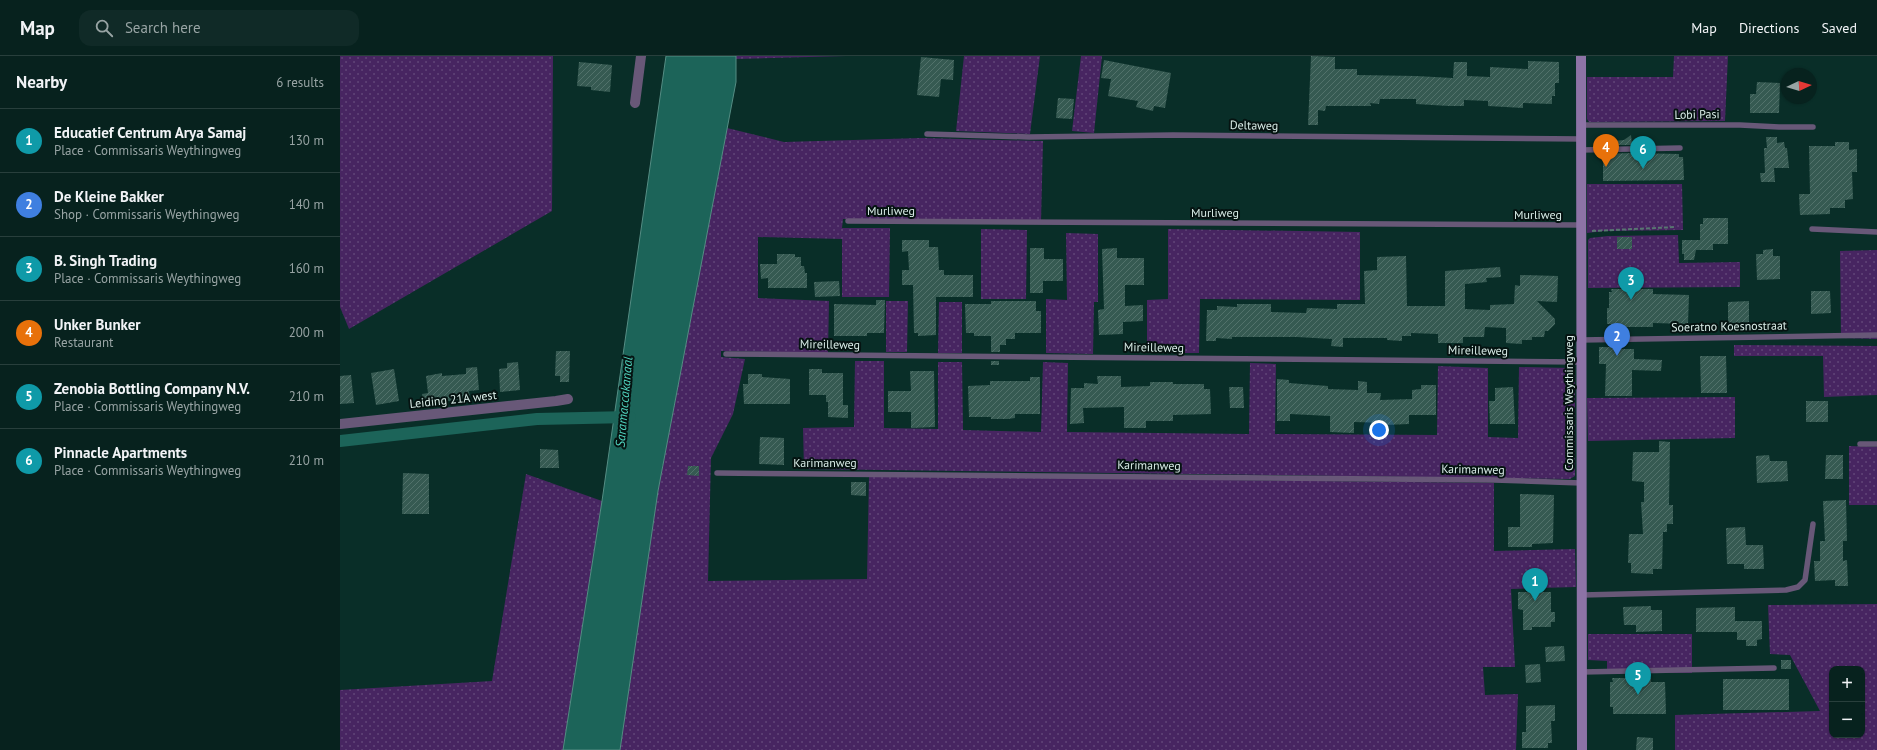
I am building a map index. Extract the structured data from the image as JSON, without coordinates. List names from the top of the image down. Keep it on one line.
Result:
{"streets":{"main road":["Commissaris Weythingweg"],"street":["Leiding 21A west"],"lane":["Lobi Pasi","Deltaweg","Murliweg","Soeratno Koesnostraat","Mireilleweg","Karimanweg"]},"crossings":[["Lobi Pasi","Commissaris Weythingweg"],["Deltaweg","Commissaris Weythingweg"],["Murliweg","Commissaris Weythingweg"],["Soeratno Koesnostraat","Commissaris Weythingweg"],["Mireilleweg","Commissaris Weythingweg"],["Commissaris Weythingweg","Karimanweg"]],"water":["Saramaccakanaal"],"north":"right","page":{"header":"Map","search":"Search here","nav":["Map","Directions","Saved"],"heading":["Nearby","6 results"],"list":[{"mark":"1","name":"Educatief Centrum Arya Samaj","note":"Place · Commissaris Weythingweg","value":"130 m"},{"mark":"2","name":"De Kleine Bakker","note":"Shop · Commissaris Weythingweg","value":"140 m"},{"mark":"3","name":"B. Singh Trading","note":"Place · Commissaris Weythingweg","value":"160 m"},{"mark":"4","name":"Unker Bunker","note":"Restaurant","value":"200 m"},{"mark":"5","name":"Zenobia Bottling Company N.V.","note":"Place · Commissaris Weythingweg","value":"210 m"},{"mark":"6","name":"Pinnacle Apartments","note":"Place · Commissaris Weythingweg","value":"210 m"}],"pins":["4","6","3","2","1","5"],"map_buttons":["+","−"]}}
